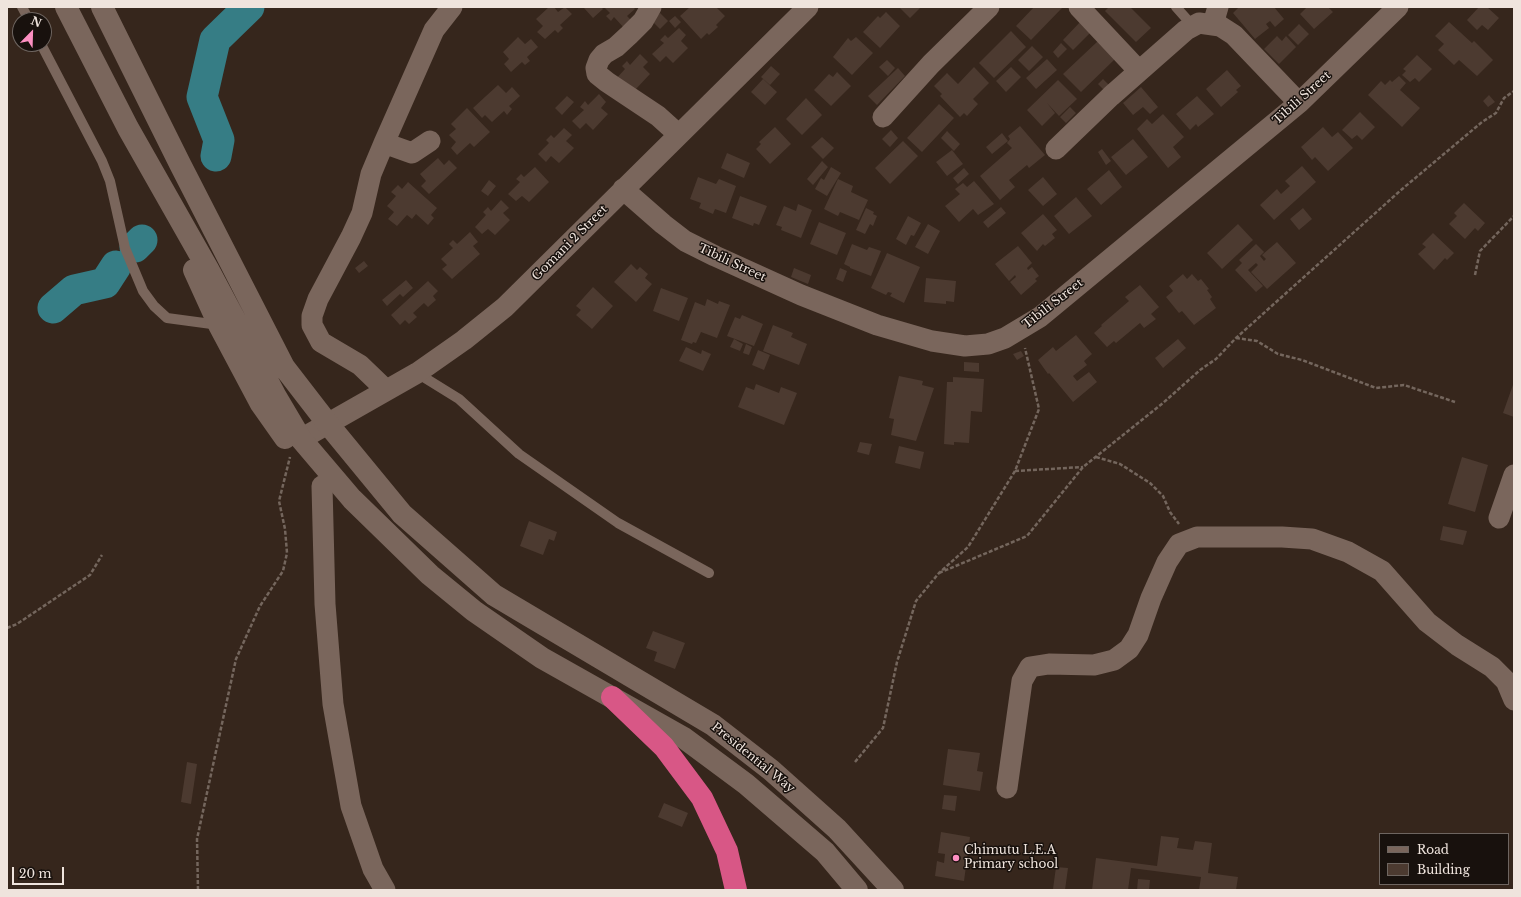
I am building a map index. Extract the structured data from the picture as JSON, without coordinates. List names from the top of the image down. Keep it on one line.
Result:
{"streets":{"main road":["Presidential Way"],"street":["Tibili Street","Gomani 2 Street"]},"crossings":[["Tibili Street","Gomani 2 Street"],["Gomani 2 Street","Presidential Way"]],"places":["Chimutu L.E.A Primary school"],"legend":["Road","Building"],"scale_bar":"20 m","north":"top right"}
